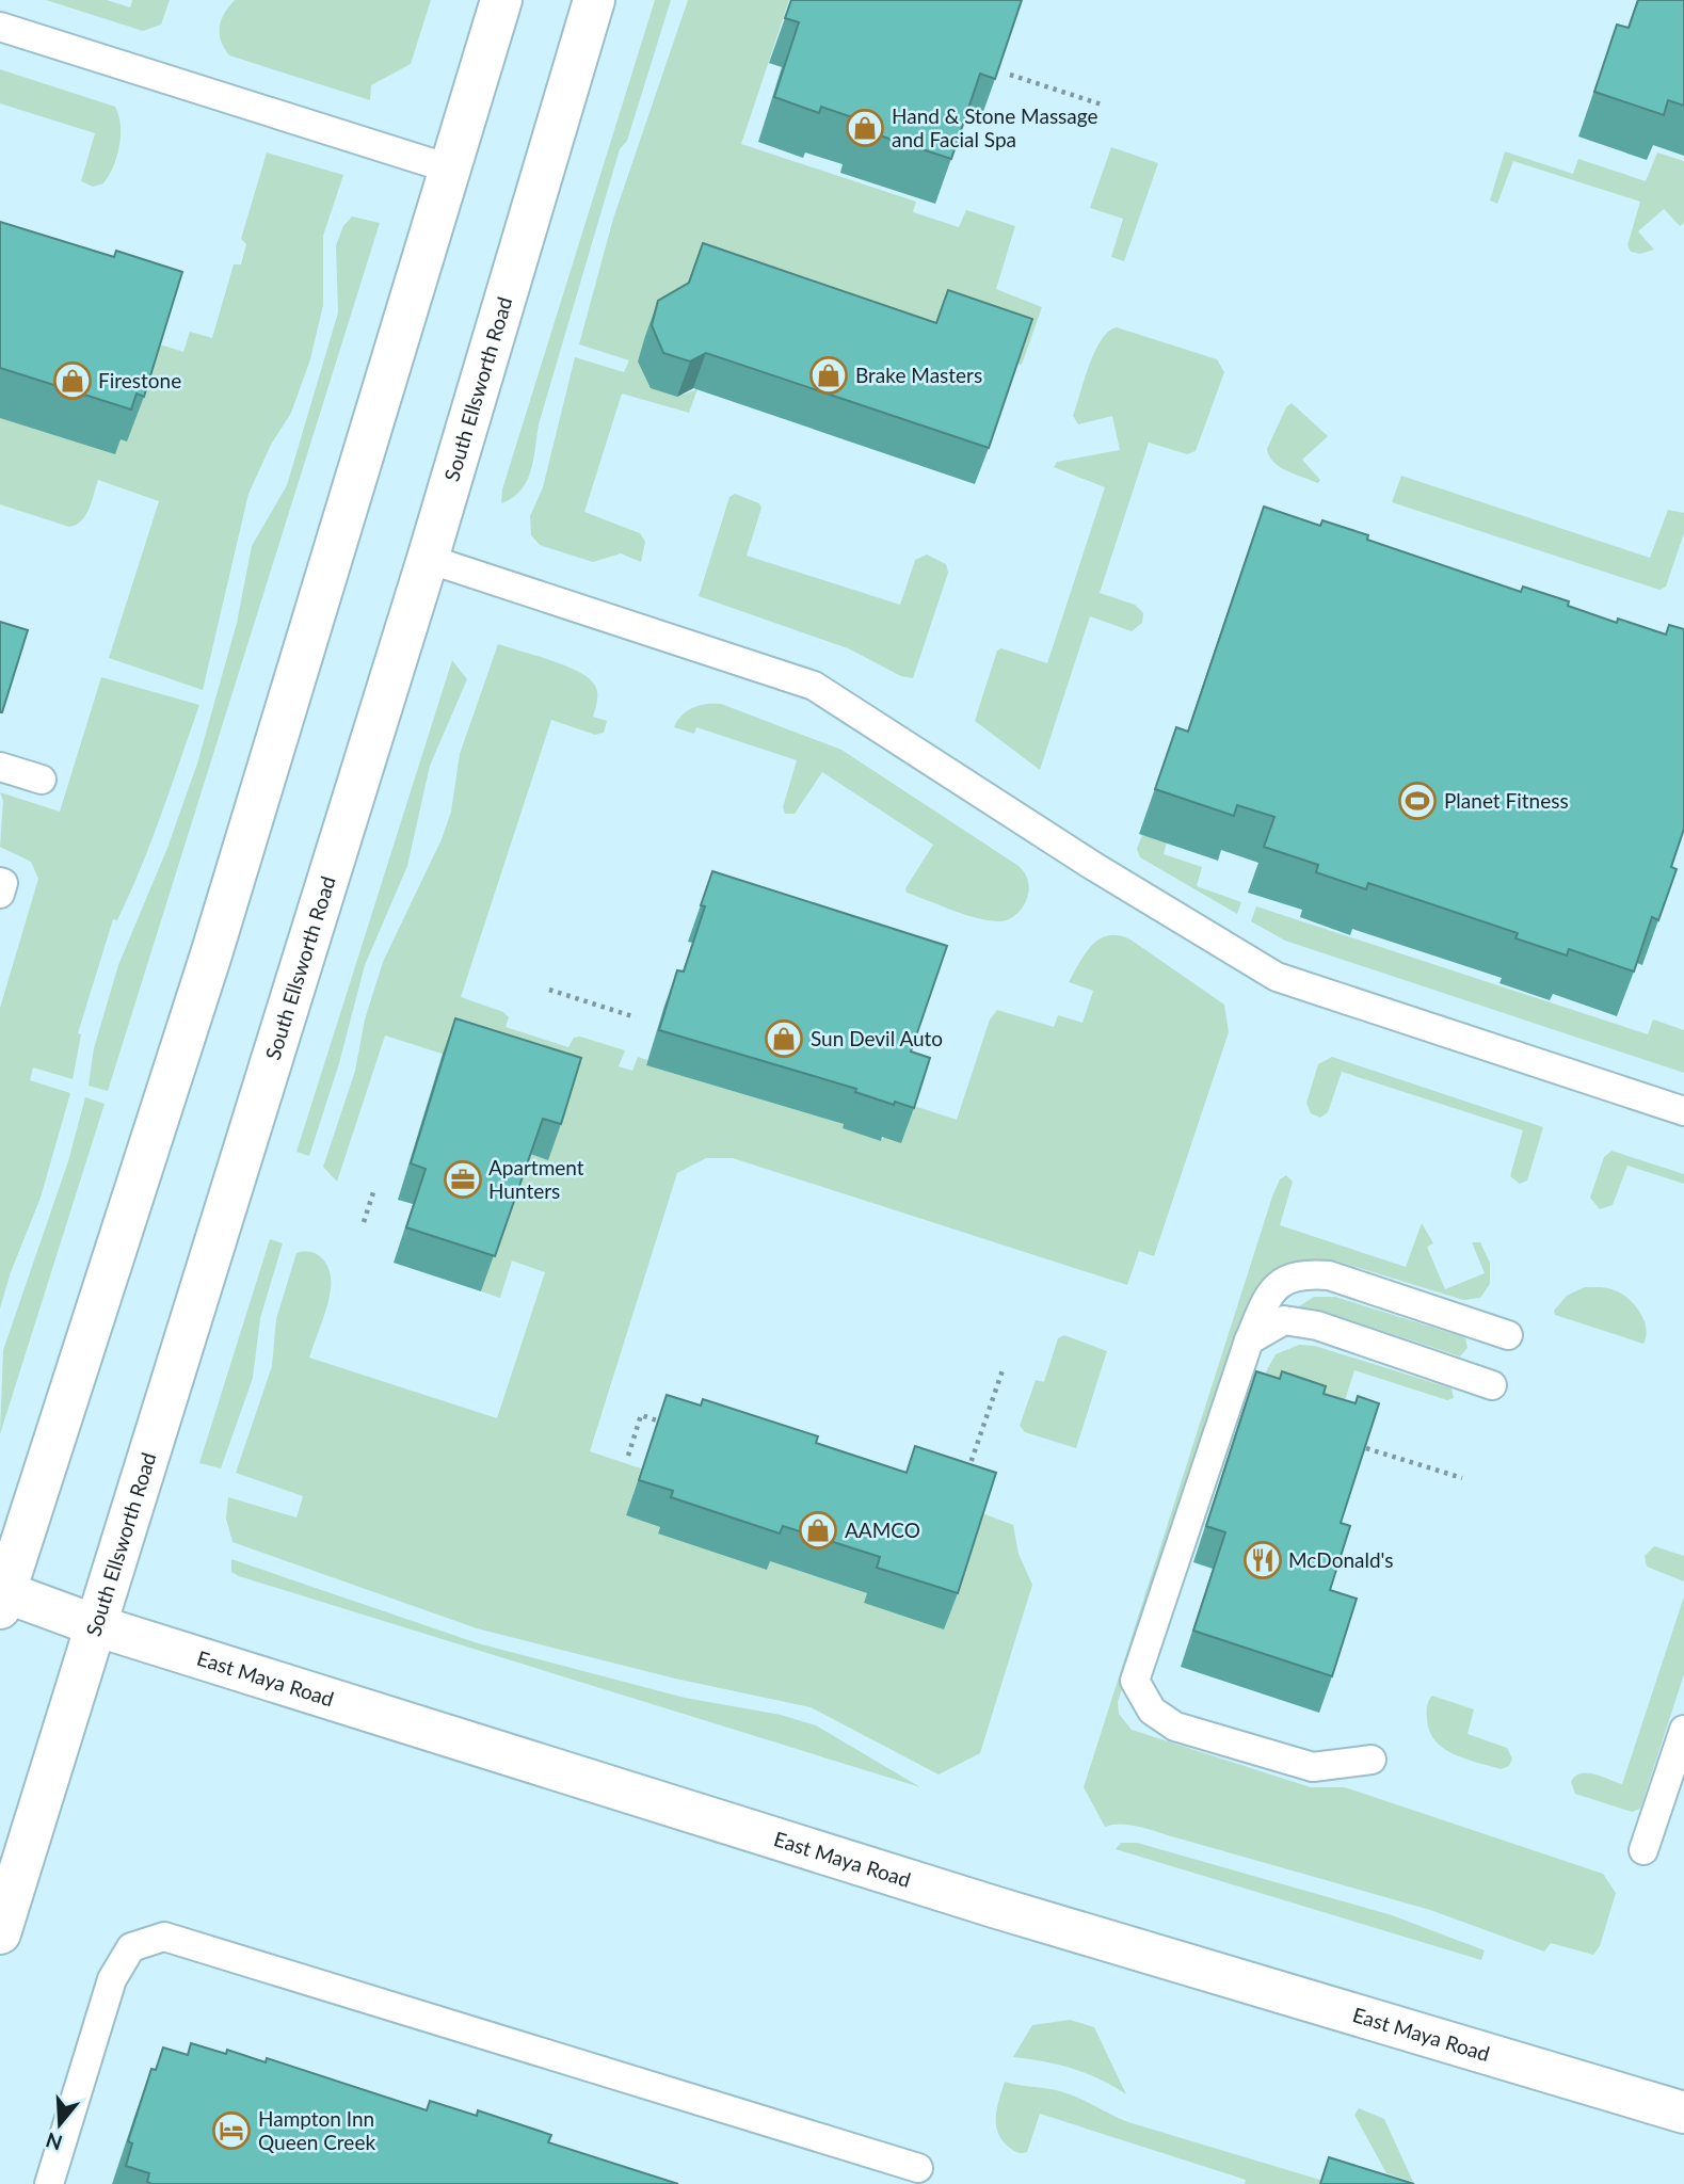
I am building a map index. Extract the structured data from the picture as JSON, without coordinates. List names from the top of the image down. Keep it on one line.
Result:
{"streets":{"street":["South Ellsworth Road","East Maya Road"]},"crossings":[["South Ellsworth Road","East Maya Road"]],"places":{"shop":["Hand & Stone Massage and Facial Spa","Brake Masters","Firestone","Sun Devil Auto","AAMCO"],"sports":["Planet Fitness"],"office":["Apartment Hunters"],"restaurant":["McDonald's"],"hotel":["Hampton Inn Queen Creek"]},"north":"bottom"}
